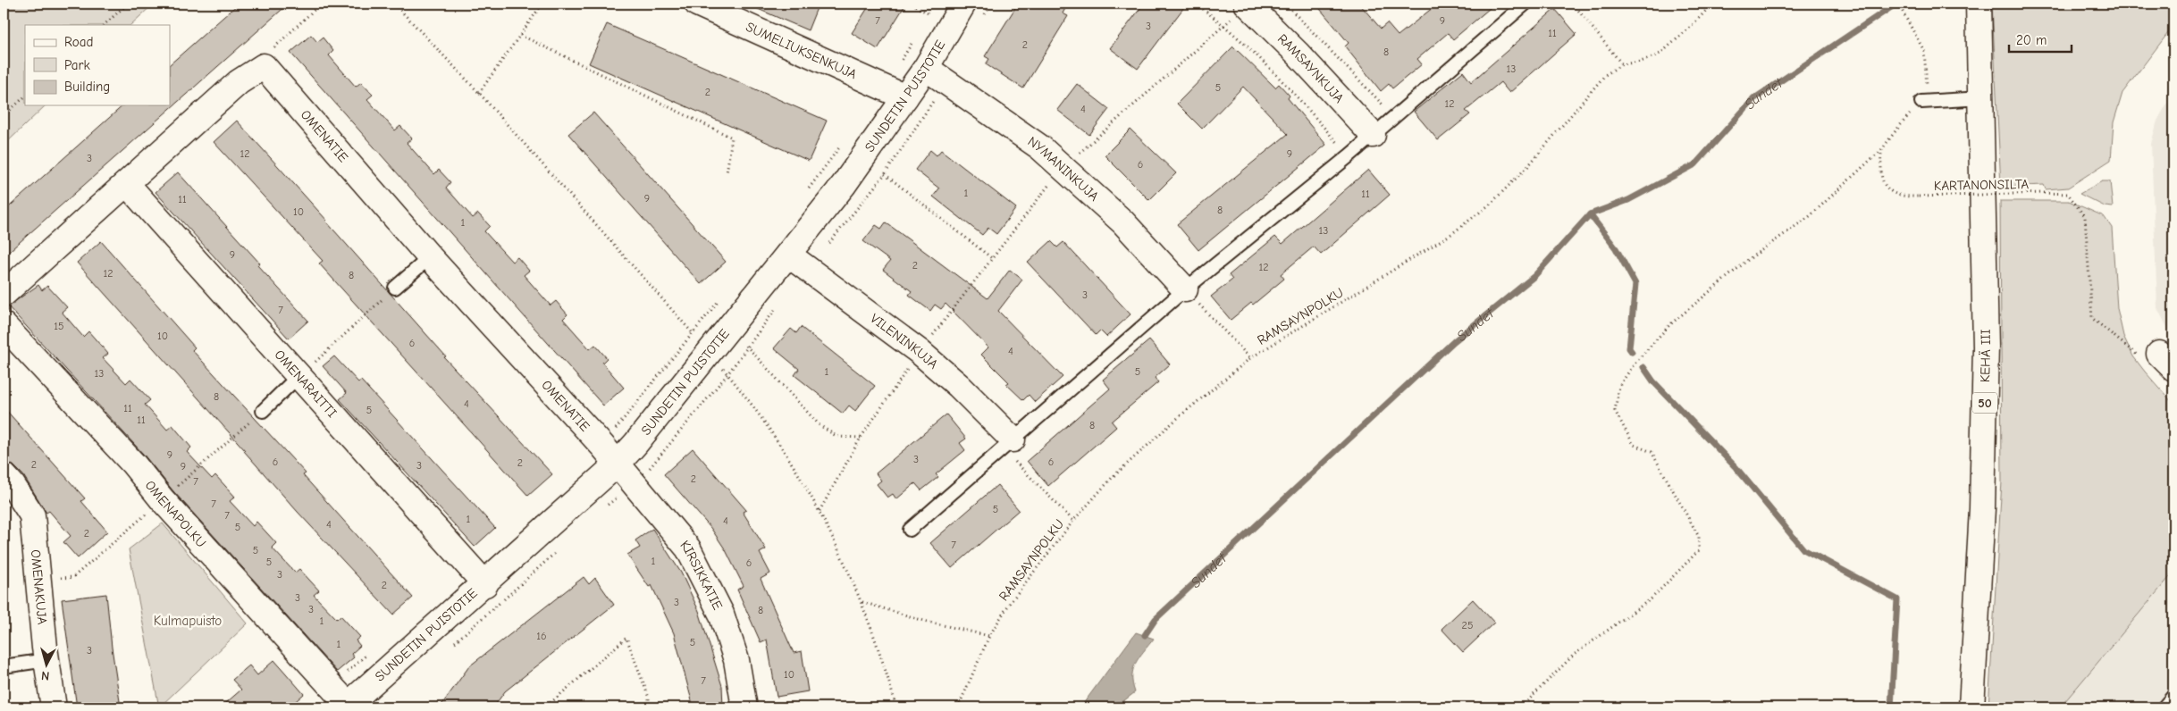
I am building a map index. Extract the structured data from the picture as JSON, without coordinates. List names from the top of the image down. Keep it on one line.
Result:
{"streets":{"main road":["SUMELIUKSENKUJA","RAMSAYNKUJA","SUNDETIN PUISTOTIE","OMENATIE","NYMANINKUJA","VILENINKUJA","KEHÄ III","OMENARAITTI","50","OMENAPOLKU","KIRSIKKATIE","OMENAKUJA"],"path":["KARTANONSILTA","RAMSAYNPOLKU"]},"crossings":[["SUMELIUKSENKUJA","SUNDETIN PUISTOTIE"],["SUNDETIN PUISTOTIE","OMENATIE"],["SUNDETIN PUISTOTIE","NYMANINKUJA"],["SUNDETIN PUISTOTIE","VILENINKUJA"],["SUNDETIN PUISTOTIE","OMENARAITTI"],["SUNDETIN PUISTOTIE","OMENAPOLKU"],["SUNDETIN PUISTOTIE","KIRSIKKATIE"],["OMENATIE","KIRSIKKATIE"]],"water":["Sundet"],"parks":["Kulmapuisto"],"house_numbers":["7","9","3","11","2","8","13","5","2","12","4","12","9","3","6","1","11","9","11","8","10","1","13","9","2","12","12","8","3","7","15","10","6","4","1","5","13","8","4","11","5","11","8","9","3","6","6","2","2","3","9","2","7","7","5","7","1","4","4","5","2","7","5","1","5","6","3","2","3","3","3","8","1","25","16","5","1","3","10","7"],"legend":["Road","Park","Building"],"scale_bar":"20 m","north":"bottom"}
